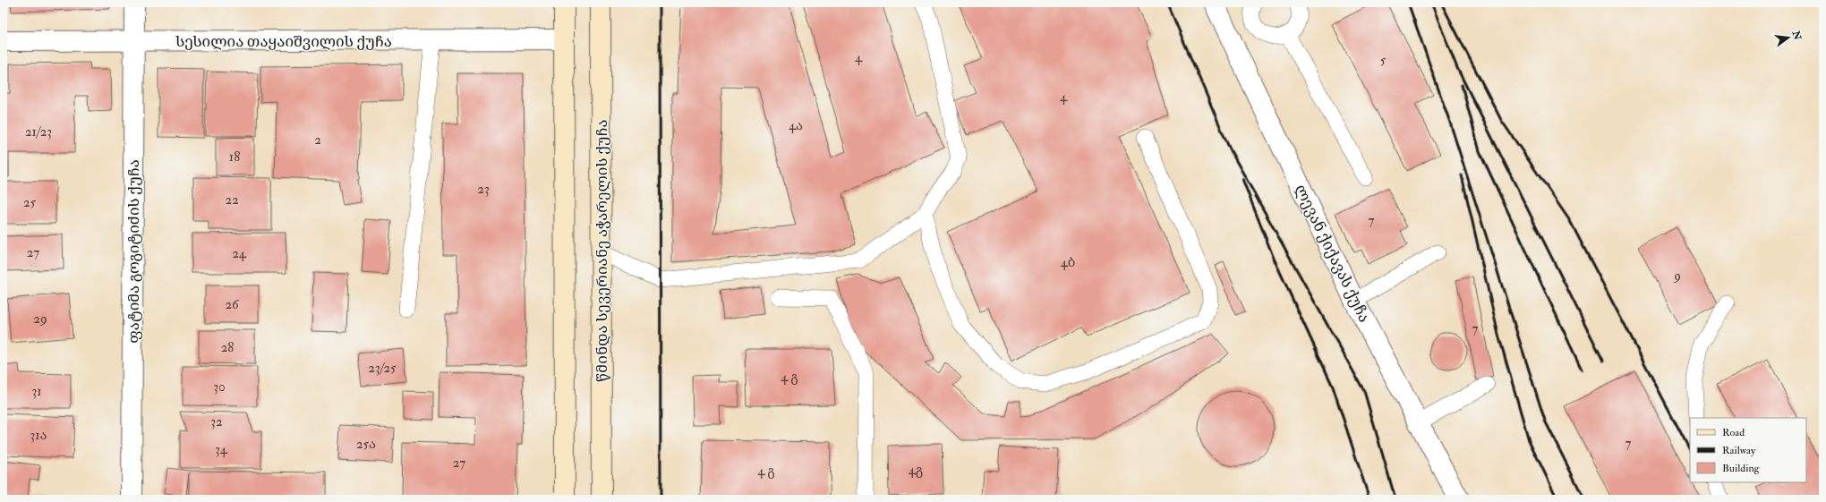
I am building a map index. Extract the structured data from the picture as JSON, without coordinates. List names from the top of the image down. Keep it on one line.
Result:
{"streets":{"main road":["წმინდა სევერიანე აჭარელის ქუჩა"],"street":["სესილია თაყაიშვილის ქუჩა","ფატიმა გოგიტიძის ქუჩა","ლევან ქიქავას ქუჩა"]},"crossings":[["სესილია თაყაიშვილის ქუჩა","ფატიმა გოგიტიძის ქუჩა"]],"house_numbers":["4","5","4","4ა","21/23","2","18","23","22","25","7","27","24","4ბ","9","26","29","7","28","23/25","4 გ","30","31","32","31ა","7","25ა","34","27","4გ","4 გ"],"legend":["Road","Railway","Building"],"north":"right"}
